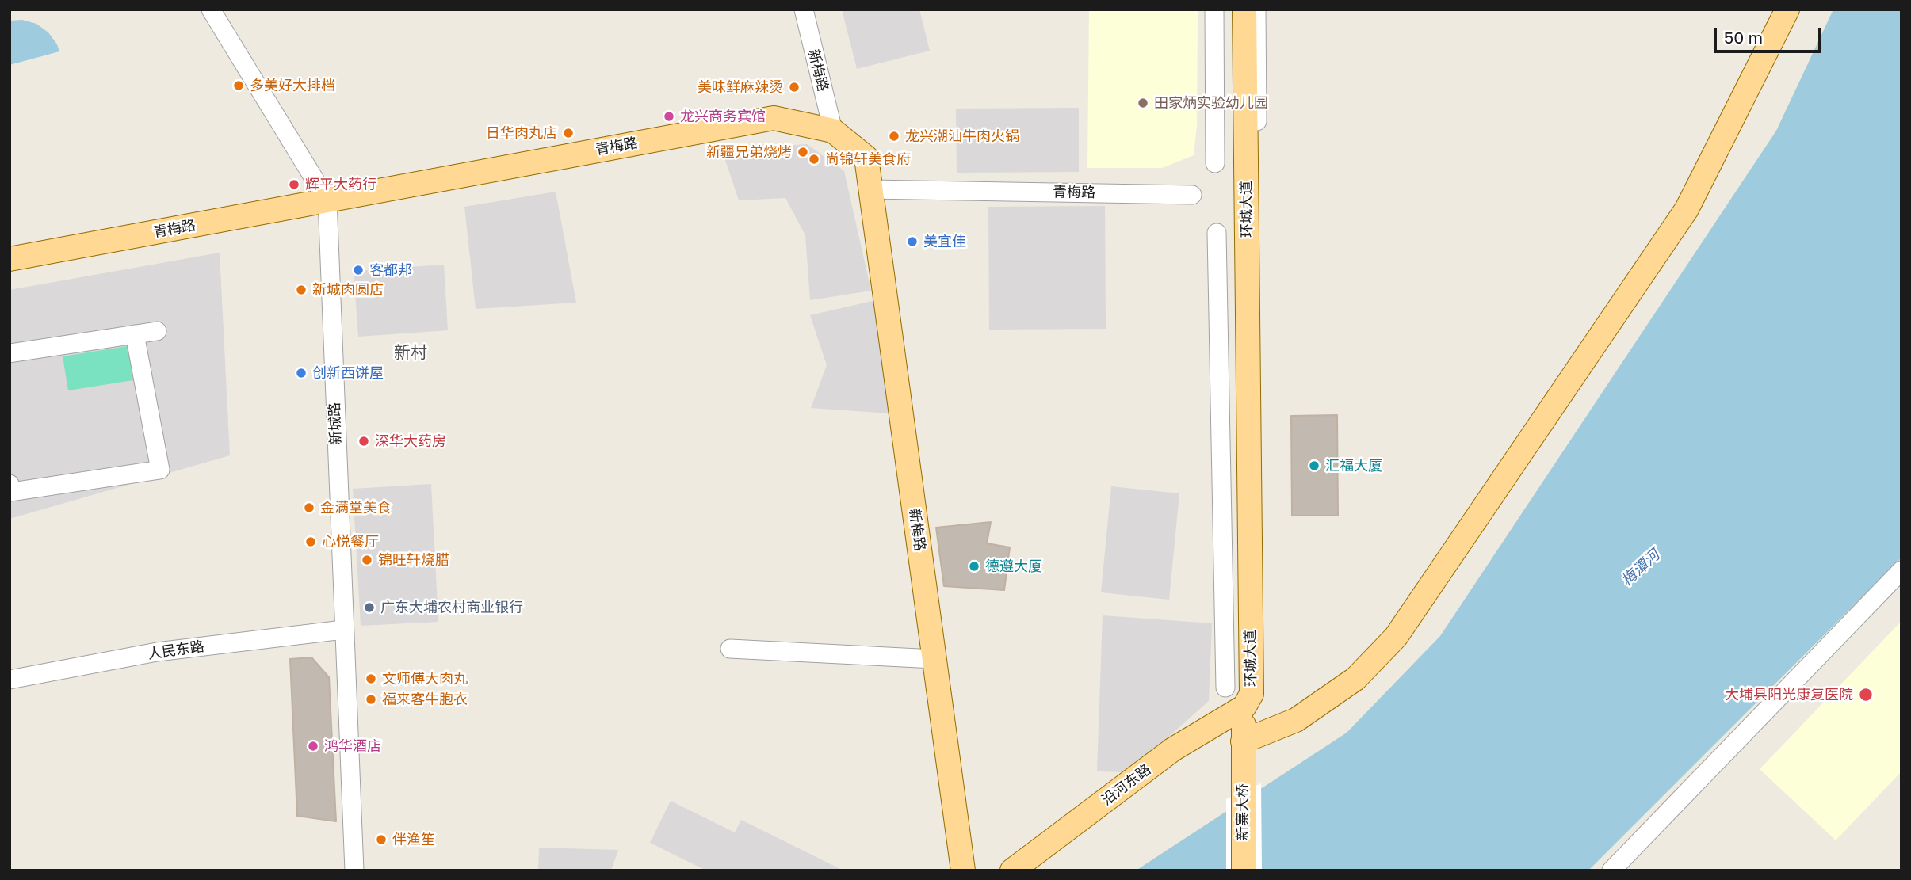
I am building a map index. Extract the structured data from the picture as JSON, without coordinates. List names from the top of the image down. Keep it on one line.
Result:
{"streets":{"main road":["新梅路","青梅路","环城大道","沿河东路","新寨大桥"],"street":["新城路","人民东路"]},"crossings":[["新梅路","青梅路"],["青梅路","新城路"],["环城大道","沿河东路"],["环城大道","新寨大桥"],["新城路","人民东路"],["沿河东路","新寨大桥"]],"districts":["新村"],"water":["梅潭河"],"places":["多美好大排档","美味鲜麻辣烫","田家炳实验幼儿园","龙兴商务宾馆","日华肉丸店","龙兴潮汕牛肉火锅","新疆兄弟烧烤","尚锦轩美食府","辉平大药行","美宜佳","客都邦","新城肉圆店","创新西饼屋","深华大药房","汇福大厦","金满堂美食","心悦餐厅","锦旺轩烧腊","德遵大厦","广东大埔农村商业银行","文师傅大肉丸","大埔县阳光康复医院","福来客牛胞衣","鸿华酒店","伴渔笙"],"scale_bar":"50 m"}
